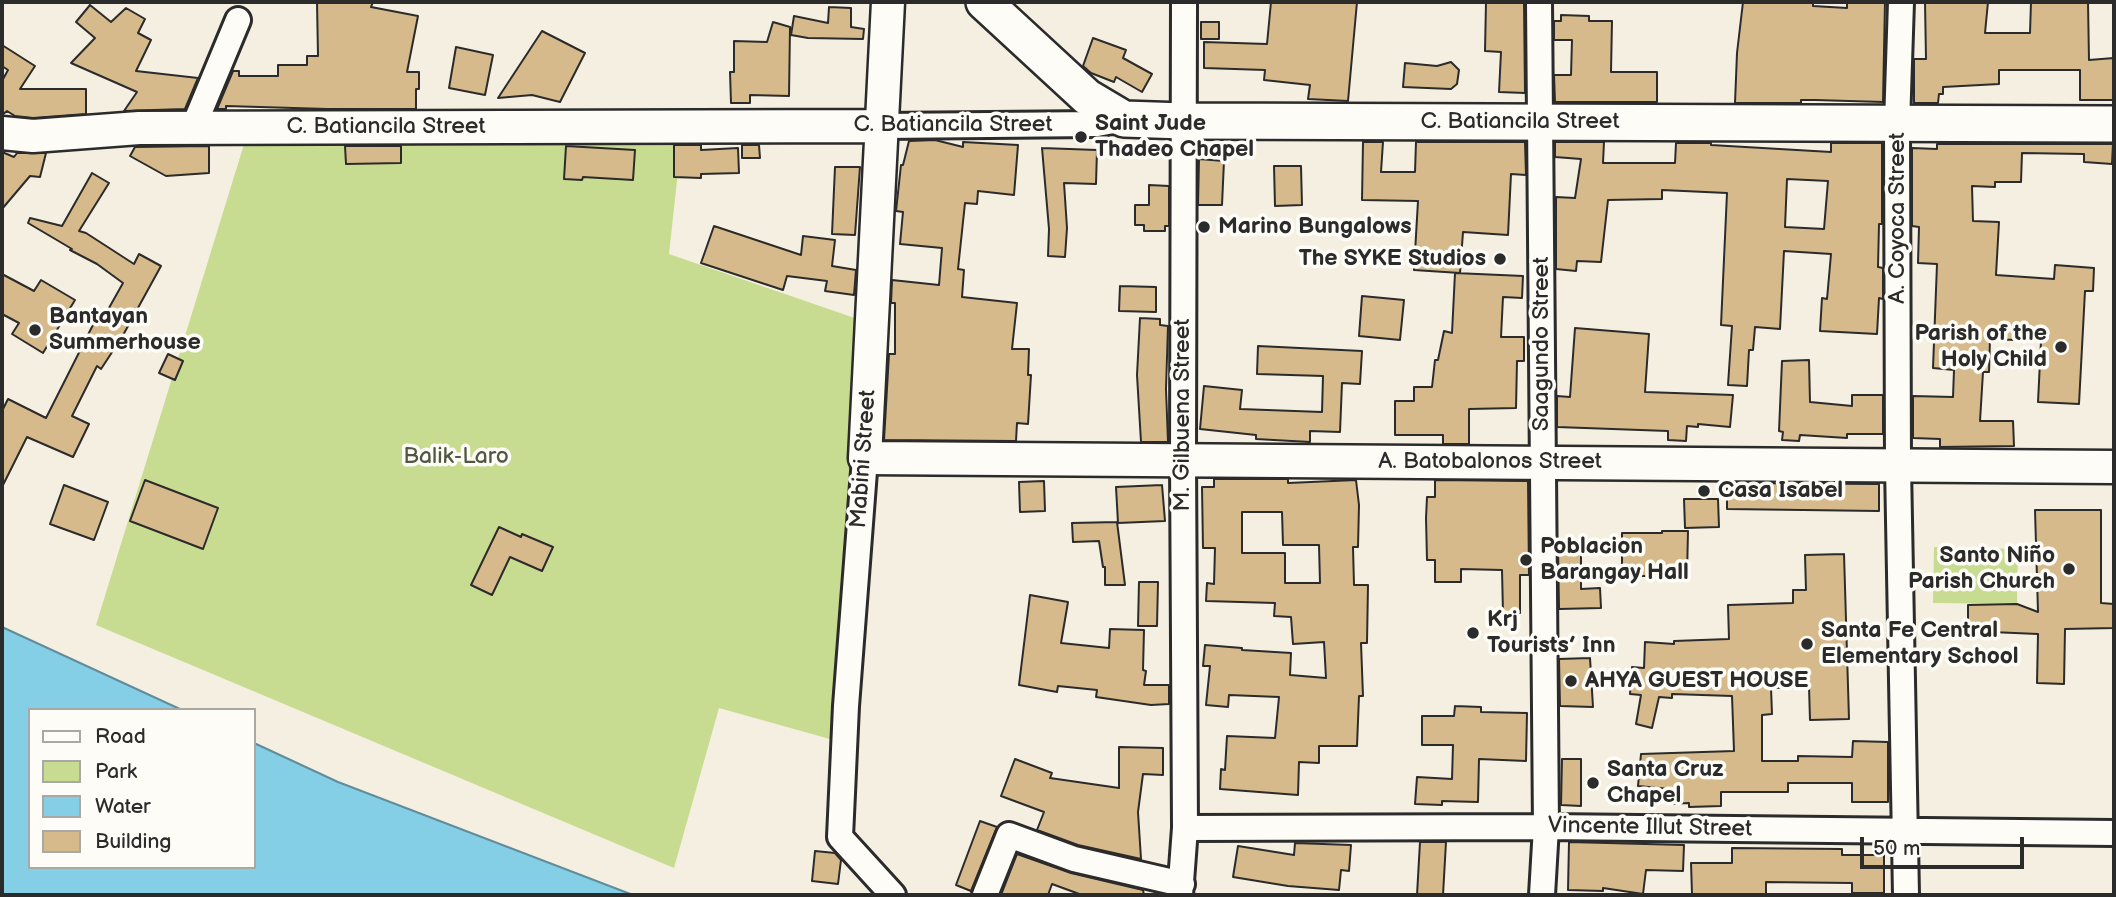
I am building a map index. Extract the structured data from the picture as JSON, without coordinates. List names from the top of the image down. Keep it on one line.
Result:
{"streets":{"main road":["C. Batiancila Street"],"street":["A. Coyoca Street","Saagundo Street","M. Gilbuena Street","Mabini Street","A. Batobalonos Street","Vincente Illut Street"]},"crossings":[["C. Batiancila Street","A. Coyoca Street"],["C. Batiancila Street","Saagundo Street"],["C. Batiancila Street","M. Gilbuena Street"],["C. Batiancila Street","Mabini Street"],["A. Coyoca Street","A. Batobalonos Street"],["A. Coyoca Street","Vincente Illut Street"],["Saagundo Street","A. Batobalonos Street"],["Saagundo Street","Vincente Illut Street"],["M. Gilbuena Street","A. Batobalonos Street"],["M. Gilbuena Street","Vincente Illut Street"],["Mabini Street","A. Batobalonos Street"]],"parks":["Balik-Laro"],"places":["Saint Jude Thadeo Chapel","Marino Bungalows","The SYKE Studios","Bantayan Summerhouse","Parish of the Holy Child","Casa Isabel","Poblacion Barangay Hall","Santo Niño Parish Church","Krj Tourists’ Inn","Santa Fe Central Elementary School","AHYA GUEST HOUSE","Santa Cruz Chapel"],"legend":["Road","Park","Water","Building"],"scale_bar":"50 m"}
